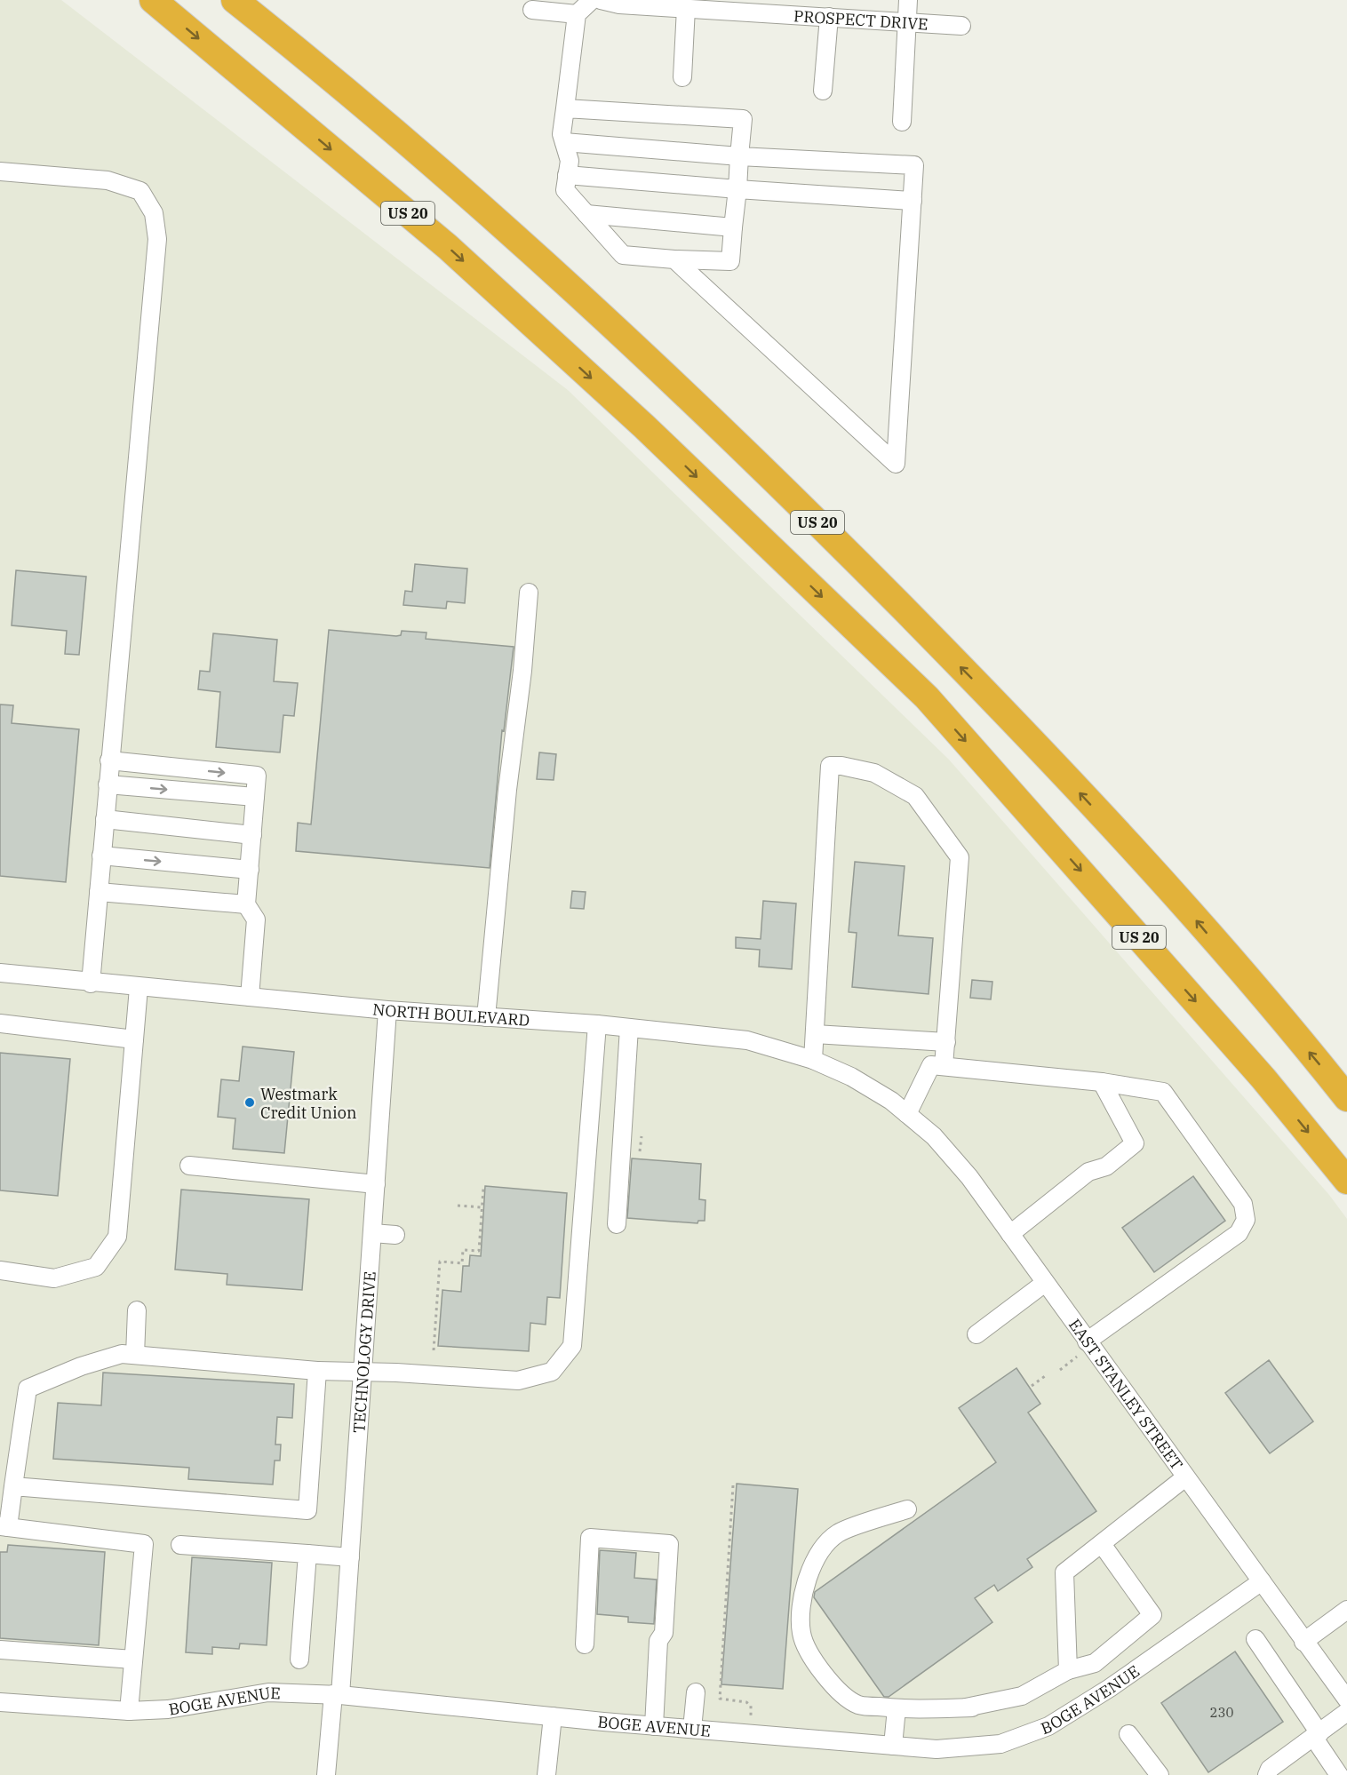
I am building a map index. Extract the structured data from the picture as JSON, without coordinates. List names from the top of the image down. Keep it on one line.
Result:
{"streets":{"highway":["US 20"],"street":["PROSPECT DRIVE","NORTH BOULEVARD","TECHNOLOGY DRIVE","EAST STANLEY STREET","BOGE AVENUE"]},"crossings":[["NORTH BOULEVARD","TECHNOLOGY DRIVE"],["NORTH BOULEVARD","EAST STANLEY STREET"],["TECHNOLOGY DRIVE","BOGE AVENUE"],["EAST STANLEY STREET","BOGE AVENUE"]],"places":["Westmark Credit Union"],"house_numbers":["230"]}
